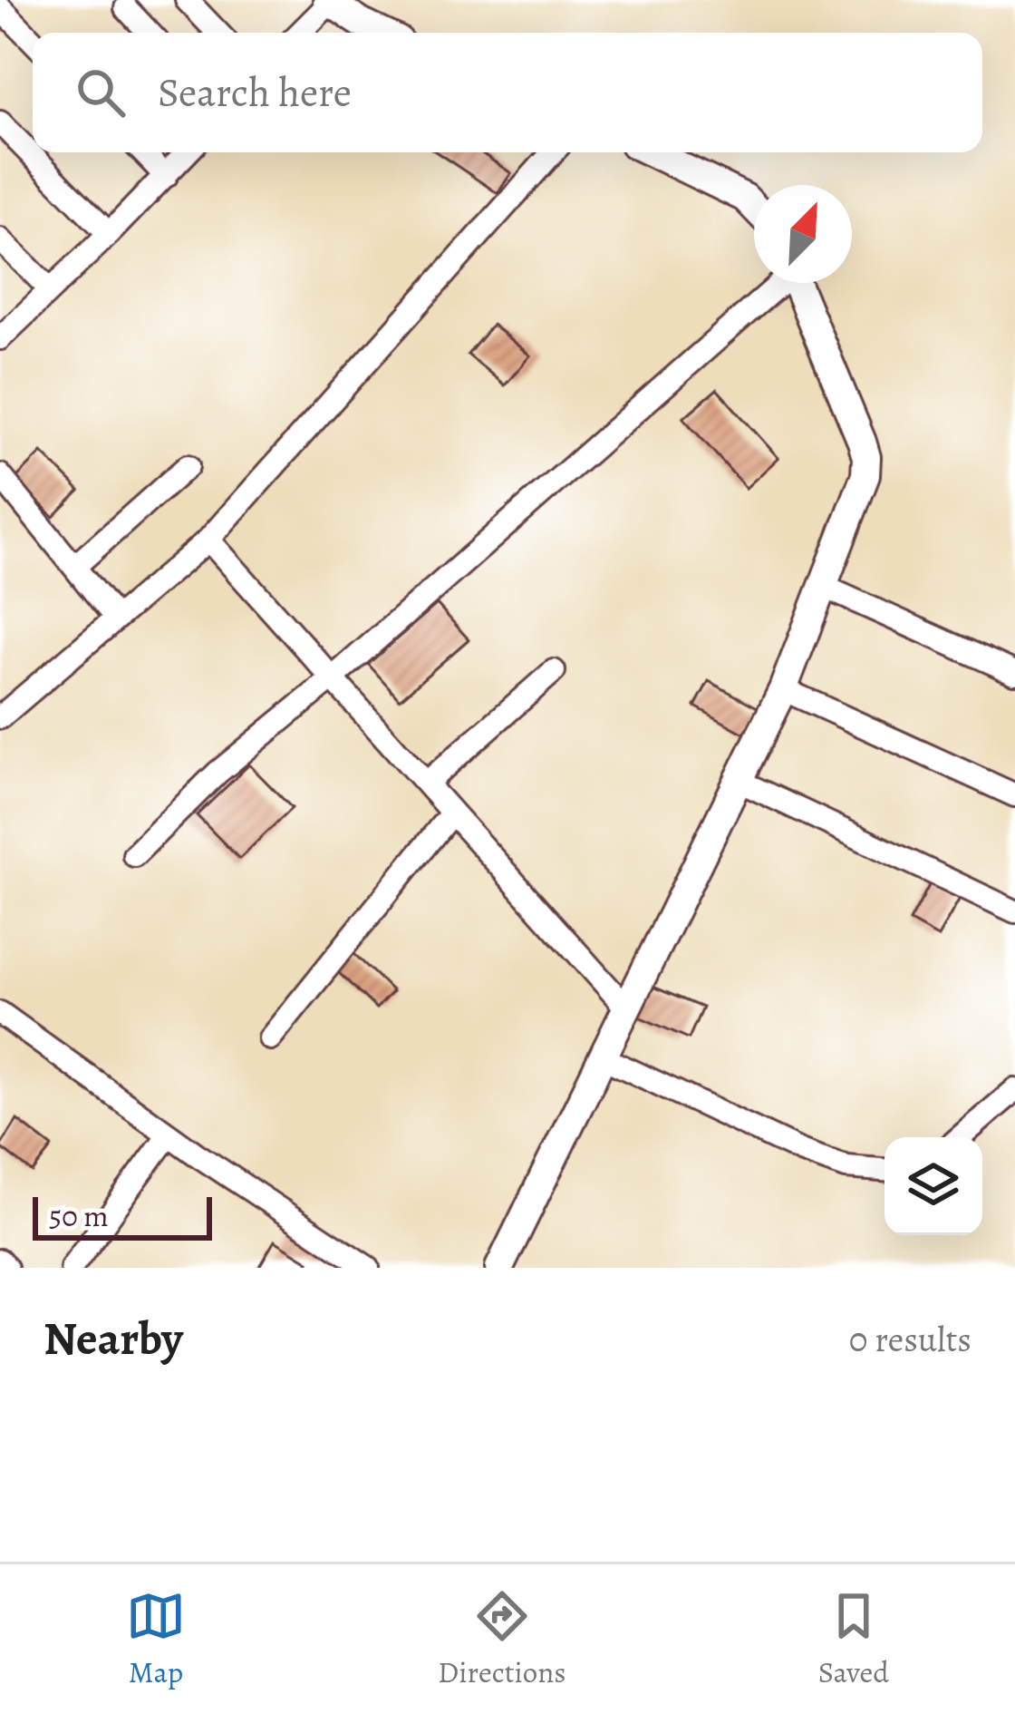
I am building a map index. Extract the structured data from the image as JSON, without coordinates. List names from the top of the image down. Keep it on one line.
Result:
{"scale_bar":"50 m","north":"top right","page":{"search":"Search here","scale":"50 m","heading":["Nearby","0 results"],"nav":["Map","Directions","Saved"]}}
